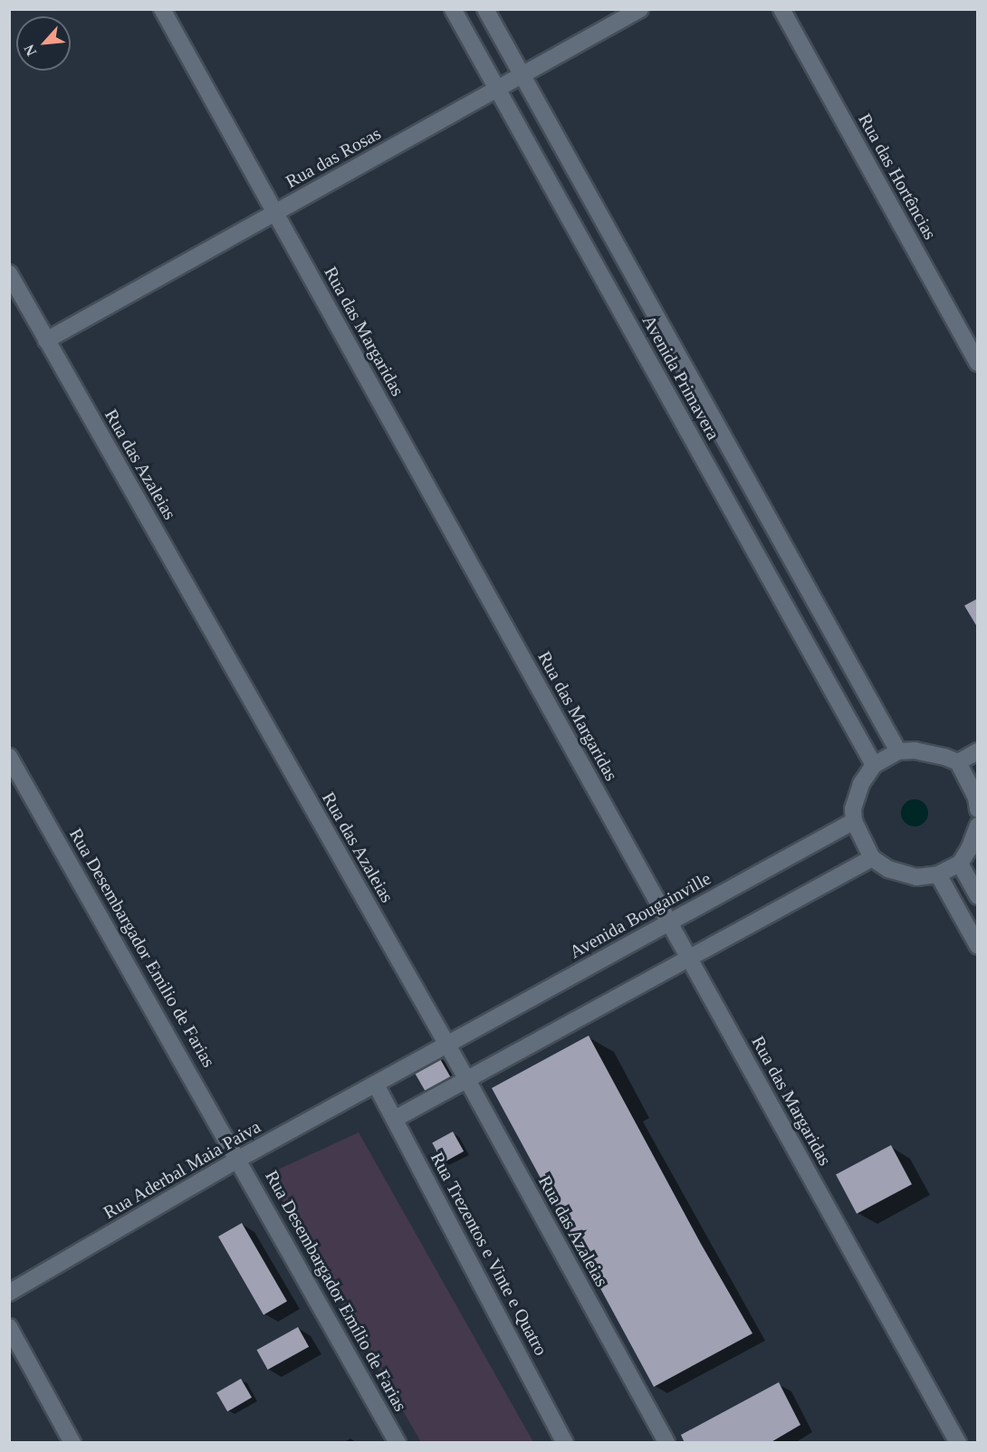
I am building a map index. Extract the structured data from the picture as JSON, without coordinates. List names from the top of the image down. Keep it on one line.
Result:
{"streets":{"street":["Rua das Rosas","Rua das Hortências","Rua das Margaridas","Avenida Primavera","Rua das Azaleias","Avenida Bougainville","Rua Desembargador Emilio de Farias","Rua Aderbal Maia Paiva","Rua Trezentos e Vinte e Quatro","Rua Desembargador Emílio de Farias"]},"crossings":[["Rua das Rosas","Rua das Margaridas"],["Rua das Rosas","Avenida Primavera"],["Rua das Rosas","Rua das Azaleias"],["Rua das Margaridas","Avenida Bougainville"],["Rua das Azaleias","Avenida Bougainville"],["Avenida Bougainville","Rua Aderbal Maia Paiva"],["Avenida Bougainville","Rua Trezentos e Vinte e Quatro"],["Rua Desembargador Emilio de Farias","Rua Aderbal Maia Paiva"],["Rua Desembargador Emilio de Farias","Rua Desembargador Emílio de Farias"],["Rua Aderbal Maia Paiva","Rua Trezentos e Vinte e Quatro"],["Rua Aderbal Maia Paiva","Rua Desembargador Emílio de Farias"]],"north":"bottom left"}
